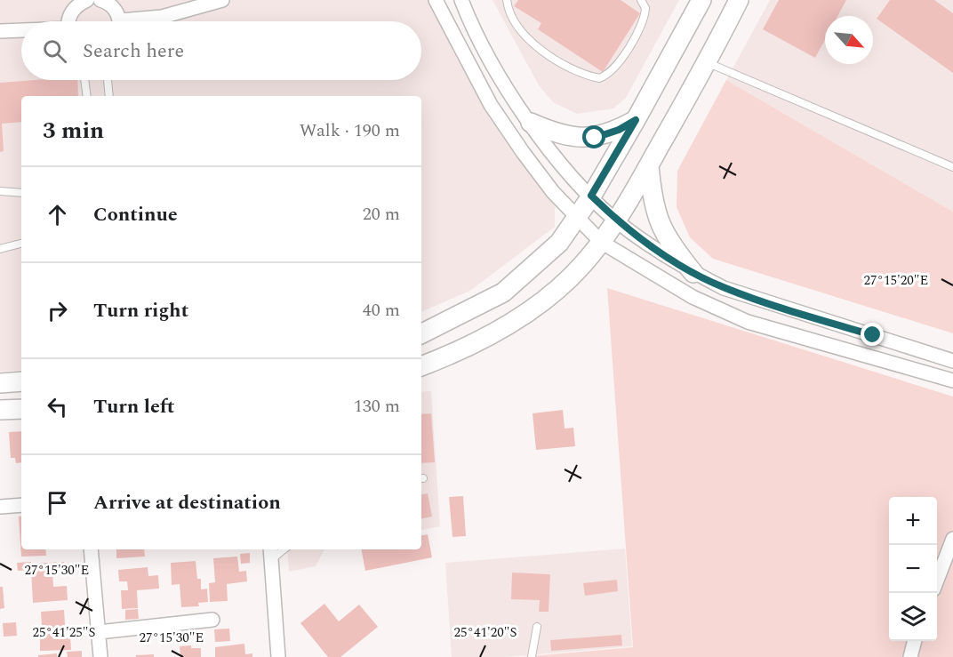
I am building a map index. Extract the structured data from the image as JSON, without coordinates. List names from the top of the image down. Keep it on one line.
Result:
{"north":"bottom right","page":{"search":"Search here","heading":["3 min","Walk · 190 m"],"list":[["Continue","20 m"],["Turn right","40 m"],["Turn left","130 m"],"Arrive at destination"],"map_buttons":["+","−"]},"coordinates":["27°15'20\"E","27°15'30\"E","25°41'25\"S","25°41'20\"S"]}
